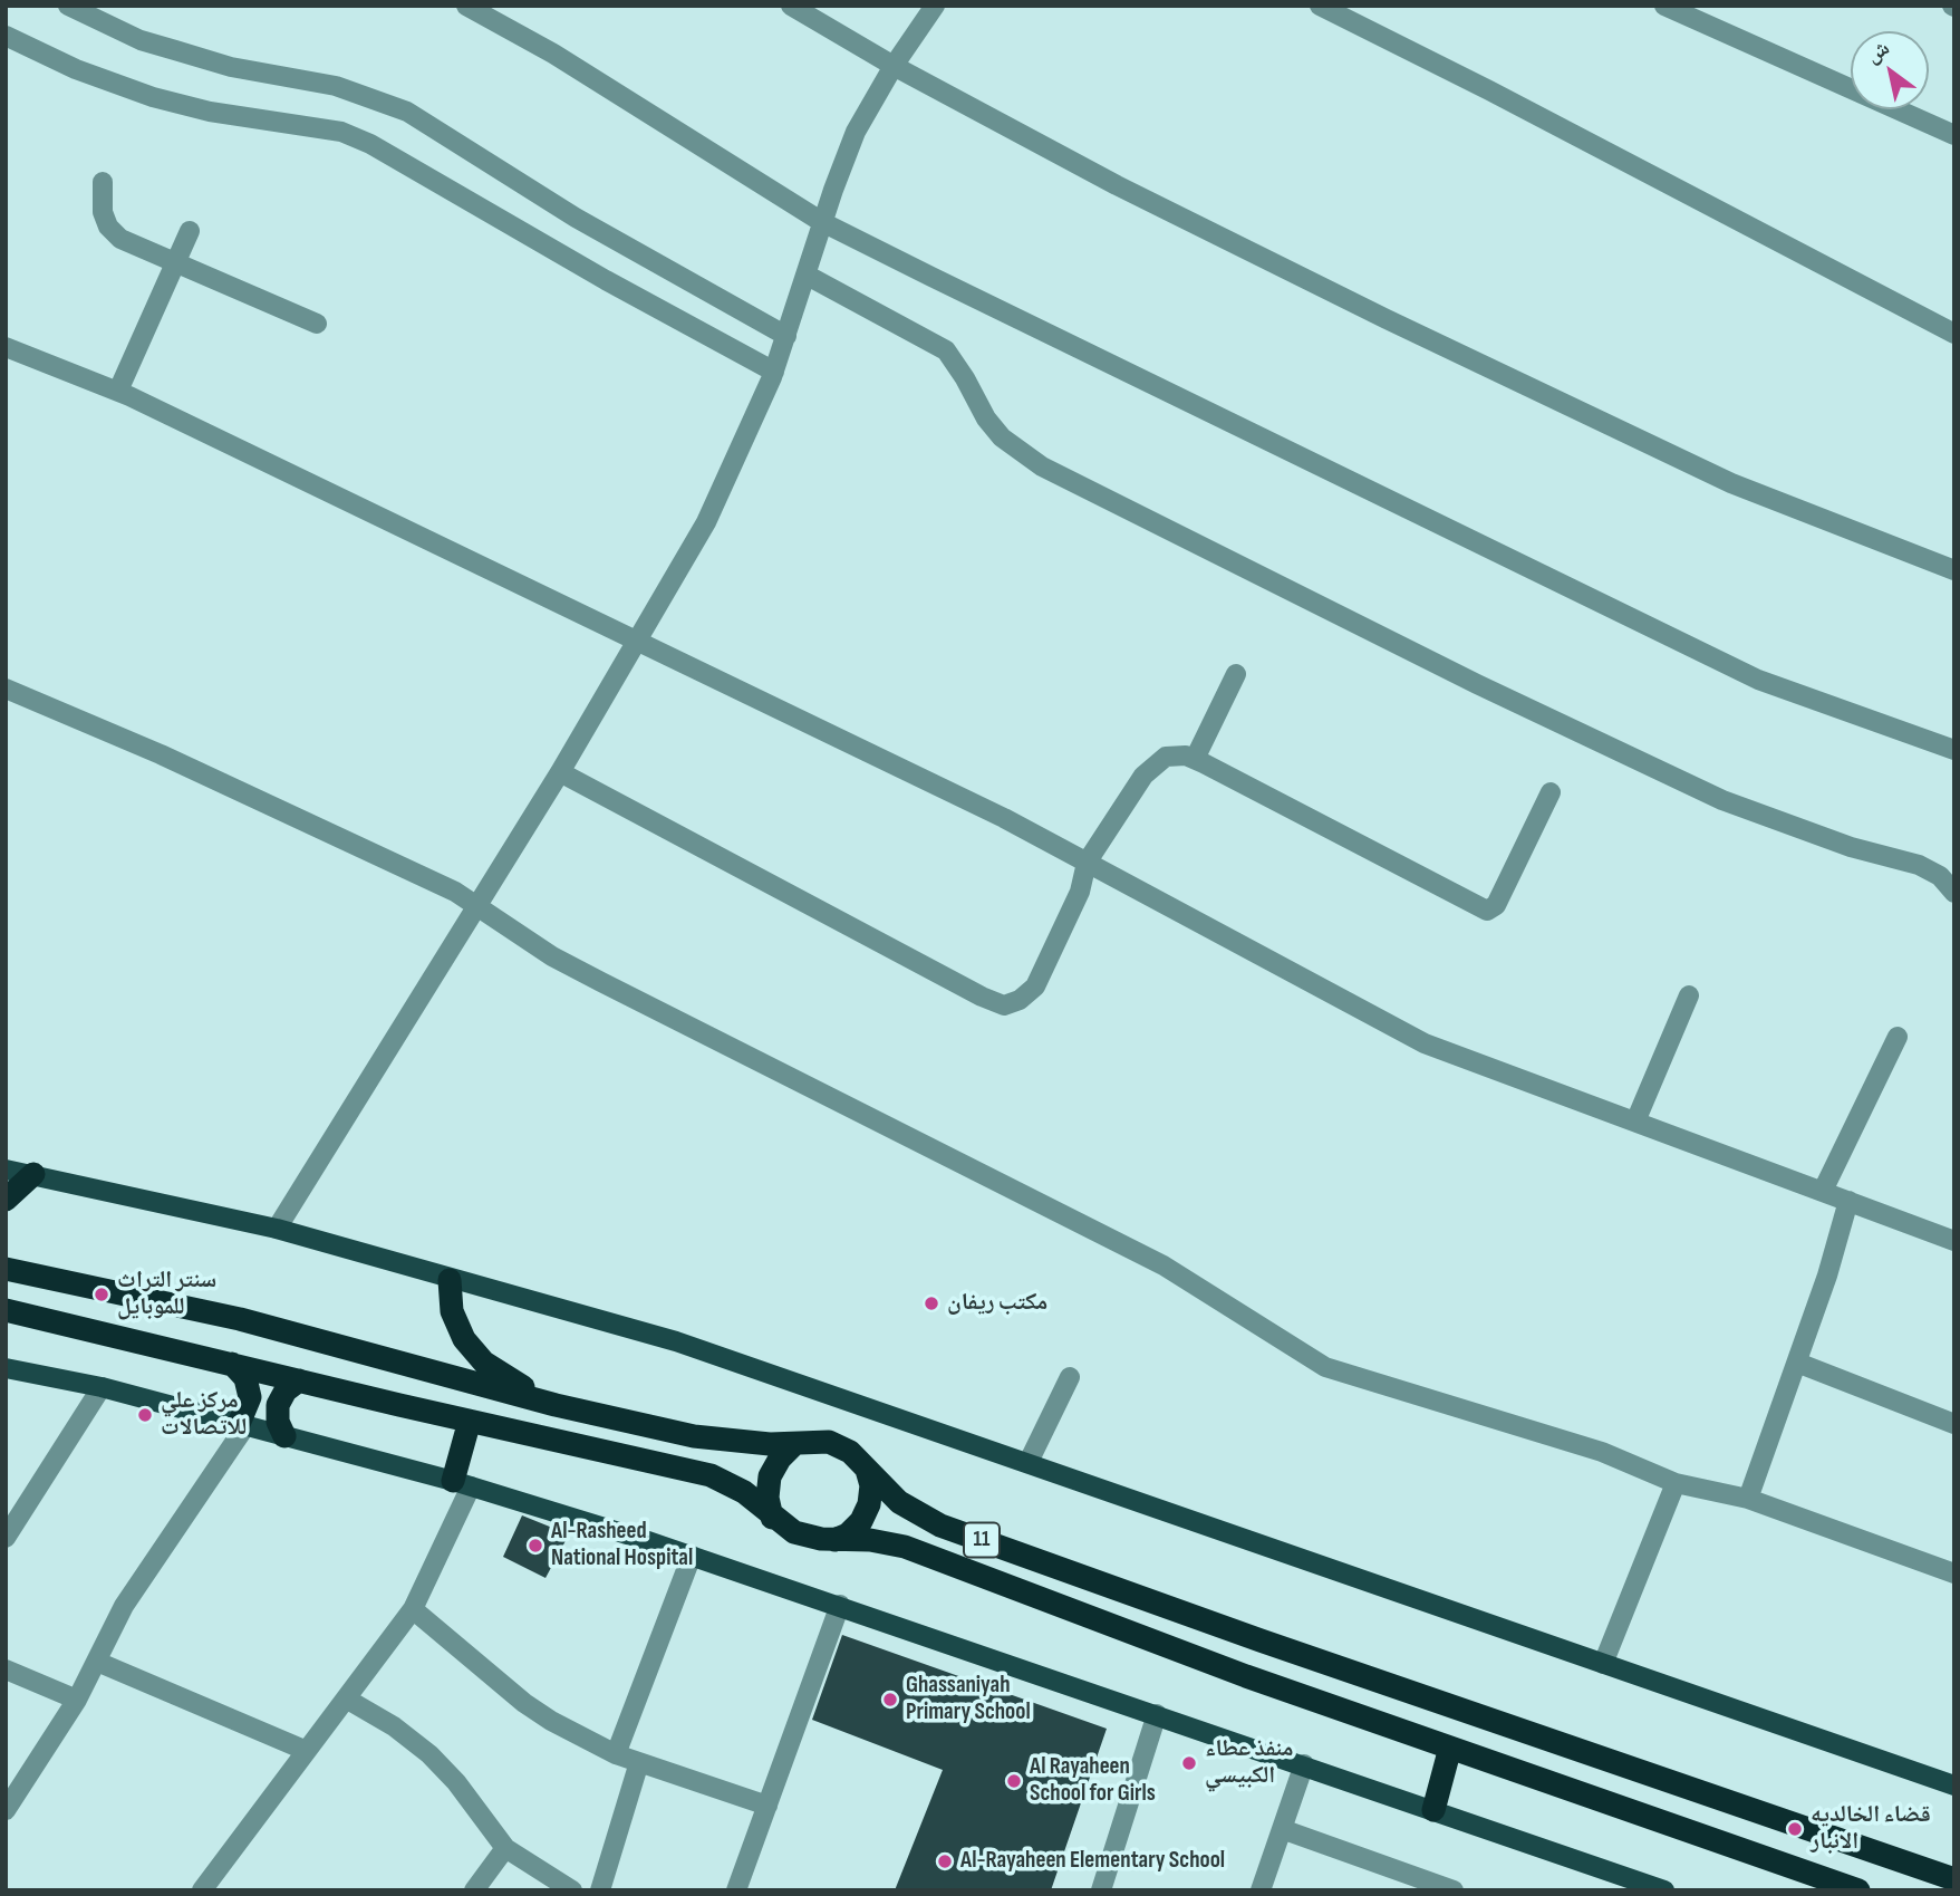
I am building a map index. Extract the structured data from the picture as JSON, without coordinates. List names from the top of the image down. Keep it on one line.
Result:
{"streets":{"highway":["11"]},"places":["سنتر التراث للموبايل","مكتب ريفان","مركز علي للاتصالات","Al-Rasheed National Hospital","Ghassaniyah Primary School","منفذ عطاء الكبيسي","Al Rayaheen School for Girls","قضاء الخالديه الانبار","Al-Rayaheen Elementary School"],"north":"top left"}
